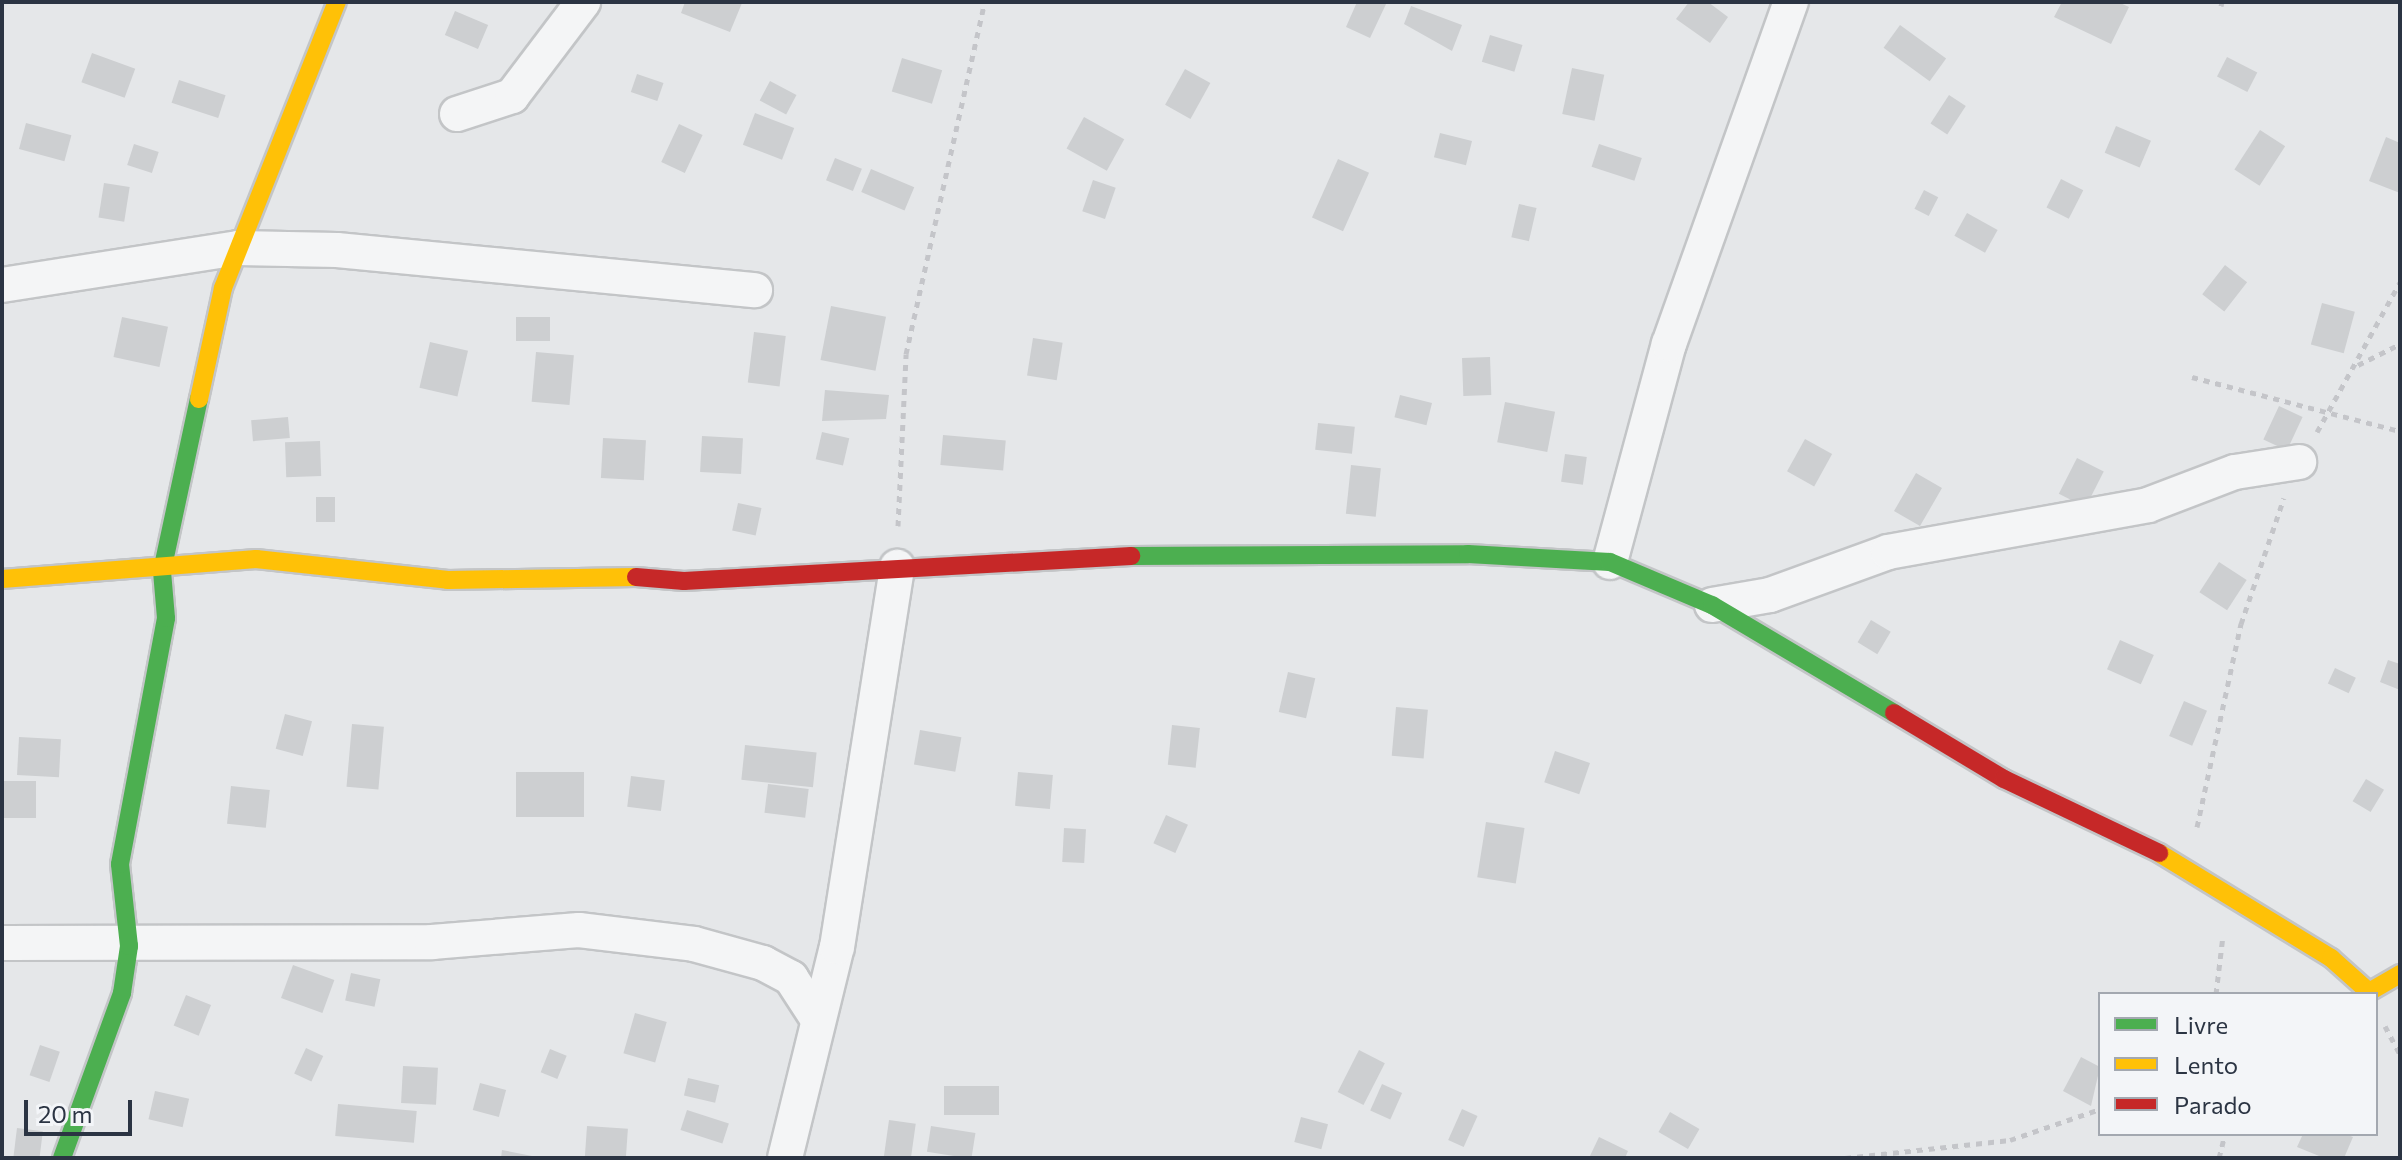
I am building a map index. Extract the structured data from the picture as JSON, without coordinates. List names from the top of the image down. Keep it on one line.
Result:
{"legend":["Livre","Lento","Parado"],"scale_bar":"20 m"}
